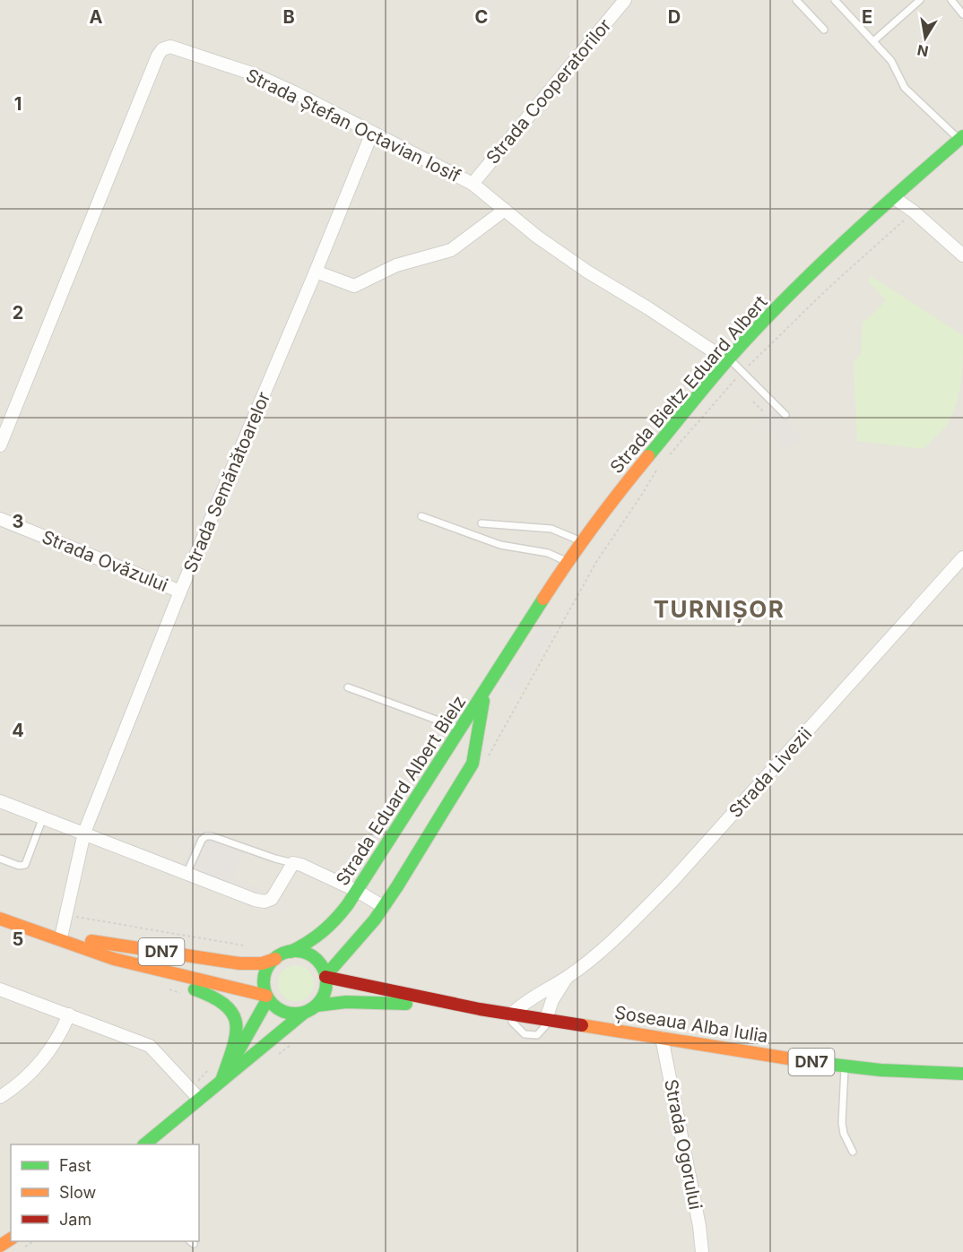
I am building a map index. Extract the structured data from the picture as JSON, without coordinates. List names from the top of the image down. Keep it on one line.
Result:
{"streets":{"main road":["Strada Bieltz Eduard Albert","Strada Eduard Albert Bielz","DN7","Șoseaua Alba Iulia"],"street":["Strada Cooperatorilor","Strada Ștefan Octavian Iosif","Strada Semănătoarelor","Strada Ovăzului","Strada Livezii","Strada Ogorului"]},"crossings":[["Strada Cooperatorilor","Strada Ștefan Octavian Iosif"],["Strada Ștefan Octavian Iosif","Strada Bieltz Eduard Albert"],["Strada Ștefan Octavian Iosif","Strada Semănătoarelor"],["Strada Bieltz Eduard Albert","Strada Eduard Albert Bielz"],["Strada Semănătoarelor","Strada Ovăzului"],["Strada Semănătoarelor","DN7"],["Strada Livezii","Șoseaua Alba Iulia"],["Strada Eduard Albert Bielz","DN7"],["Strada Eduard Albert Bielz","Șoseaua Alba Iulia"],["DN7","Șoseaua Alba Iulia"],["Șoseaua Alba Iulia","Strada Ogorului"]],"districts":["TURNIȘOR"],"legend":["Fast","Slow","Jam"],"north":"bottom","grid":{"columns":["A","B","C","D","E"],"rows":["1","2","3","4","5"]}}
